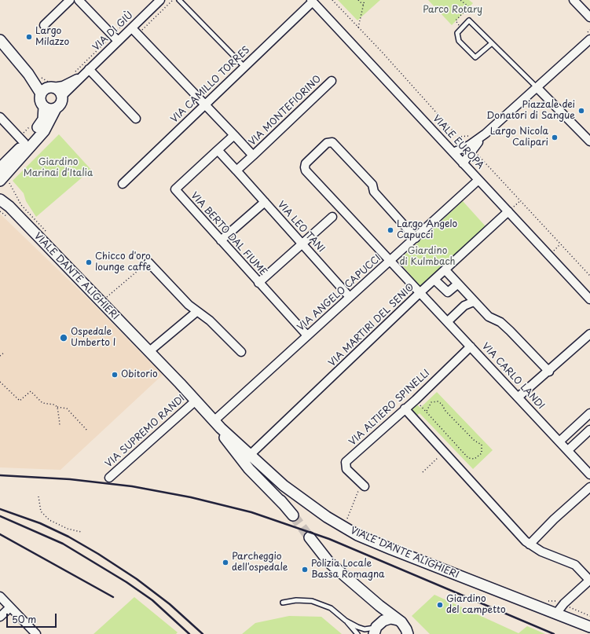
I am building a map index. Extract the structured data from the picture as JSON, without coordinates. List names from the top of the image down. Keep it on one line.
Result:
{"streets":{"street":["VIA DI GIÙ","VIA CAMILLO TORRES","VIA MONTEFIORINO","VIALE EUROPA","VIA LEO TANI","VIA BERTO DAL FIUME","VIALE DANTE ALIGHIERI","VIA ANGELO CAPUCCI","VIA MARTIRI DEL SENIO","VIA CARLO LANDI","VIA ALTIERO SPINELLI","VIA SUPREMO RANDI"]},"crossings":[["VIA CAMILLO TORRES","VIALE EUROPA"],["VIA MONTEFIORINO","VIA LEO TANI"],["VIALE EUROPA","VIA ANGELO CAPUCCI"],["VIALE EUROPA","VIA MARTIRI DEL SENIO"],["VIA LEO TANI","VIA BERTO DAL FIUME"],["VIA LEO TANI","VIA ANGELO CAPUCCI"],["VIA BERTO DAL FIUME","VIA ANGELO CAPUCCI"],["VIALE DANTE ALIGHIERI","VIA ANGELO CAPUCCI"],["VIALE DANTE ALIGHIERI","VIA MARTIRI DEL SENIO"],["VIALE DANTE ALIGHIERI","VIA SUPREMO RANDI"],["VIA ANGELO CAPUCCI","VIA CARLO LANDI"],["VIA MARTIRI DEL SENIO","VIA CARLO LANDI"],["VIA CARLO LANDI","VIA ALTIERO SPINELLI"]],"parks":["Parco Rotary","Giardino Marinai d'Italia","Giardino di Kulmbach"],"places":["Largo Milazzo","Piazzale dei Donatori di Sangue","Largo Nicola Calipari","Largo Angelo Capucci","Chicco d'oro lounge caffe","Ospedale Umberto I","Obitorio","Parcheggio dell'ospedale","Polizia Locale Bassa Romagna","Giardino del campetto"],"scale_bar":"50 m"}
